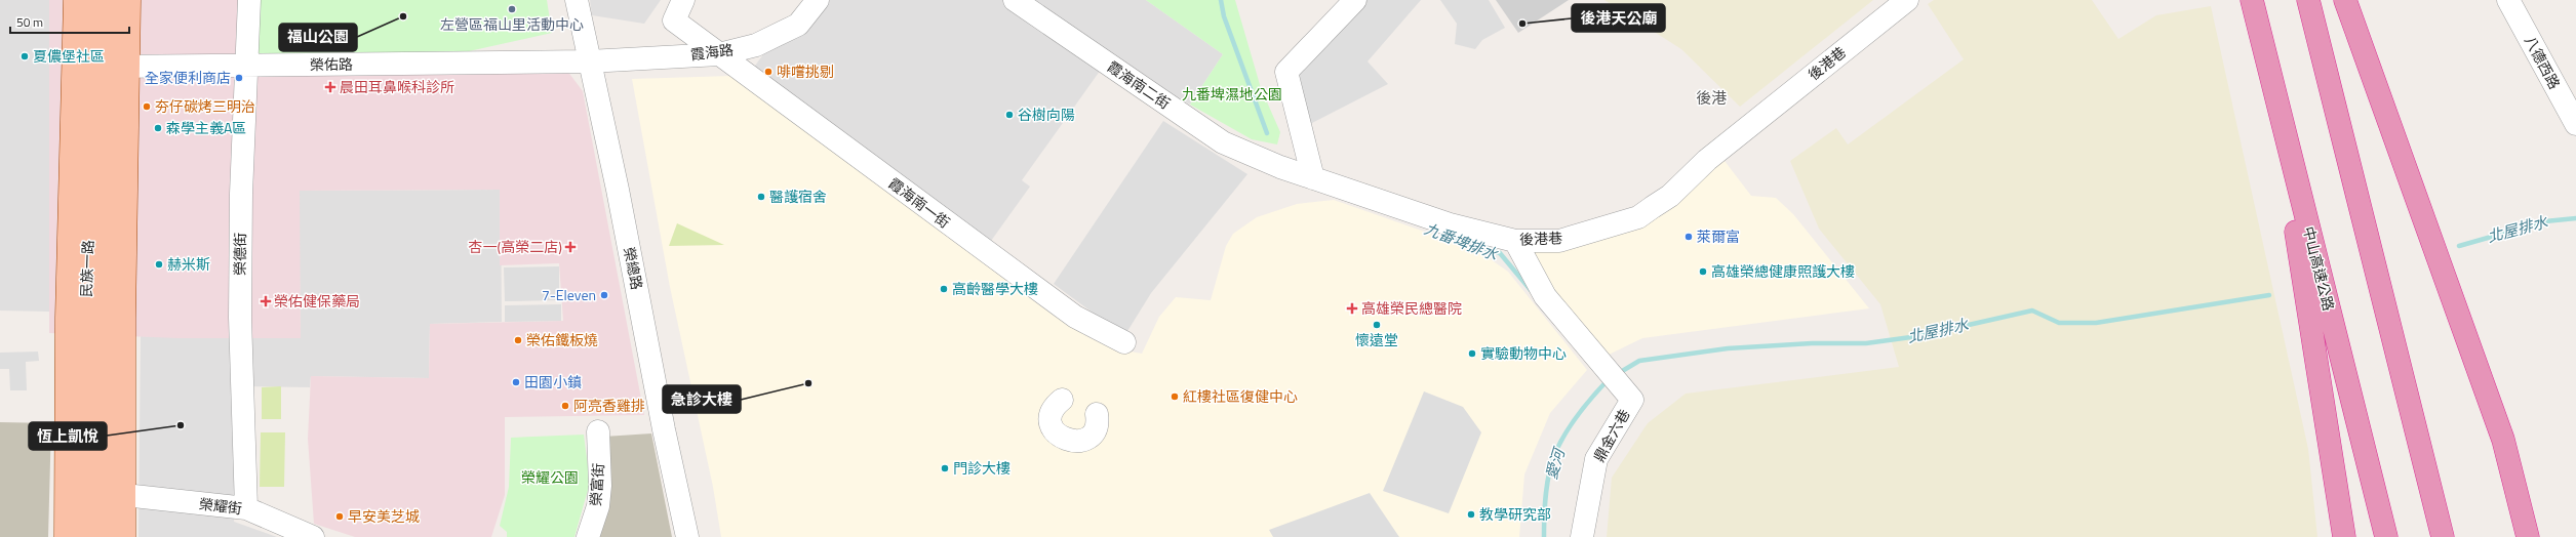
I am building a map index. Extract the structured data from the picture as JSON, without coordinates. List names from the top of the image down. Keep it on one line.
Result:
{"streets":{"highway":["中山高速公路"],"main road":["民族一路"],"street":["霞海路","八德西路","後港巷","榮佑路","霞海南二街","霞海南一街","榮德街","榮總路","鼎金六巷","榮富街","榮耀街"]},"crossings":[["霞海路","榮佑路"],["霞海路","霞海南一街"],["霞海路","榮總路"],["後港巷","霞海南二街"],["後港巷","鼎金六巷"],["榮佑路","榮德街"],["榮佑路","民族一路"],["榮佑路","榮總路"],["榮德街","榮耀街"],["民族一路","榮耀街"]],"districts":["後港"],"water":["北屋排水","九番埤排水","愛河"],"parks":["九番埤濕地公園","榮耀公園"],"places":{"other":["左營區福山里活動中心","福山公園","後港天公廟","夏儂堡社區","啡嚐挑剔","全家便利商店","夯仔碳烤三明治","谷樹向陽","森學主義A區","醫護宿舍","萊爾富","赫米斯","高雄榮總健康照護大樓","高齡醫學大樓","7-Eleven","懷遠堂","榮佑鐵板燒","實驗動物中心","田園小鎮","急診大樓","紅樓社區復健中心","阿亮香雞排","恆上凱悅","門診大樓","教學研究部","早安美芝城"],"health":["晨田耳鼻喉科診所","杏一(高榮二店)","榮佑健保藥局","高雄榮民總醫院"]},"scale_bar":"50 m"}
